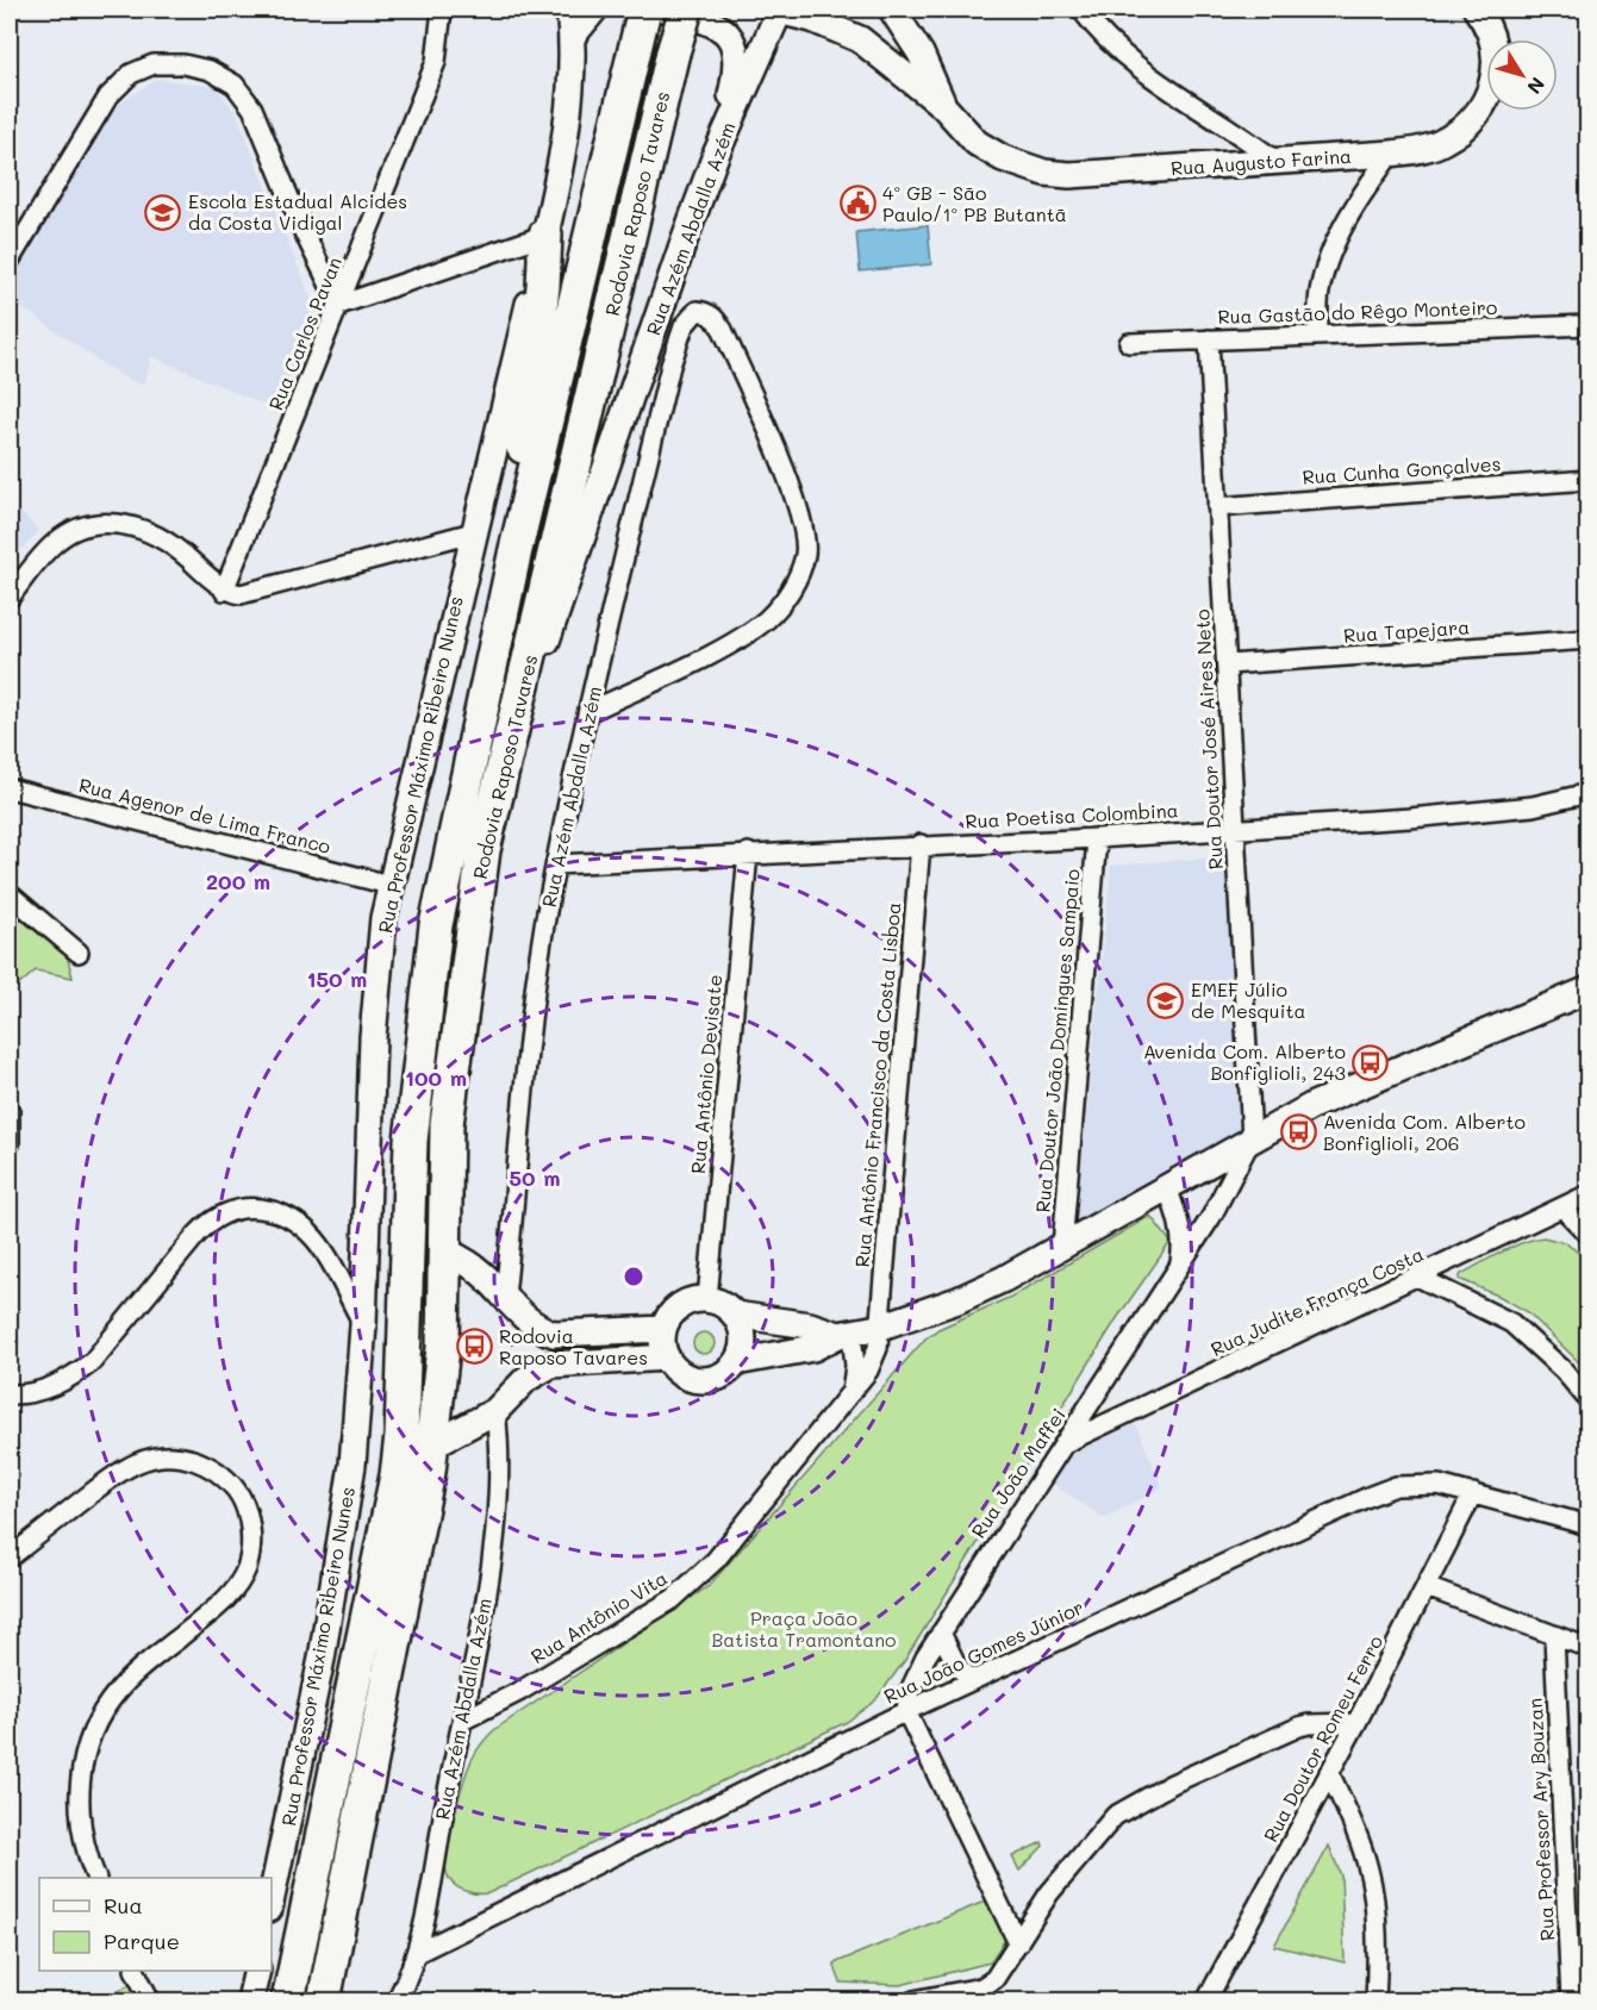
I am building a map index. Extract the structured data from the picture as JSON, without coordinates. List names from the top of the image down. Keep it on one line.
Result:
{"streets":{"highway":["Rodovia Raposo Tavares"],"main road":["Rua Augusto Farina","Rua Azém Abdalla Azém","Rua Professor Máximo Ribeiro Nunes"],"street":["Rua Gastão do Rêgo Monteiro","Rua Carlos Pavan","Rua Cunha Gonçalves","Rua Tapejara","Rua Doutor José Aires Neto","Rua Agenor de Lima Franco","Rua Poetisa Colombina","Rua Doutor João Domingues Sampaio","Rua Antônio Devisate","Rua Antônio Francisco da Costa Lisboa","Rua Judite França Costa","Rua João Maffei","Rua Antônio Vita","Rua João Gomes Júnior","Rua Doutor Romeu Ferro","Rua Professor Ary Bouzan"]},"crossings":[["Rua Augusto Farina","Rua Azém Abdalla Azém"],["Rodovia Raposo Tavares","Rua Azém Abdalla Azém"],["Rua Azém Abdalla Azém","Rua Poetisa Colombina"],["Rua Azém Abdalla Azém","Rua Antônio Vita"],["Rua Azém Abdalla Azém","Rua João Gomes Júnior"],["Rua Gastão do Rêgo Monteiro","Rua Doutor José Aires Neto"],["Rua Cunha Gonçalves","Rua Doutor José Aires Neto"],["Rua Tapejara","Rua Doutor José Aires Neto"],["Rua Doutor José Aires Neto","Rua Poetisa Colombina"],["Rua Doutor José Aires Neto","Rua João Maffei"],["Rua Professor Máximo Ribeiro Nunes","Rua Agenor de Lima Franco"],["Rua Poetisa Colombina","Rua Doutor João Domingues Sampaio"],["Rua Poetisa Colombina","Rua Antônio Devisate"],["Rua Poetisa Colombina","Rua Antônio Francisco da Costa Lisboa"],["Rua Antônio Francisco da Costa Lisboa","Rua Antônio Vita"],["Rua Judite França Costa","Rua João Maffei"],["Rua João Maffei","Rua João Gomes Júnior"],["Rua João Gomes Júnior","Rua Doutor Romeu Ferro"]],"parks":["Praça João Batista Tramontano"],"places":{"public building":["4º GB - São Paulo/1º PB Butantã"],"school or university":["Escola Estadual Alcides da Costa Vidigal","EMEF Júlio de Mesquita"],"bus stop":["Avenida Com. Alberto Bonfiglioli, 243","Avenida Com. Alberto Bonfiglioli, 206","Rodovia Raposo Tavares"]},"legend":["Rua","Parque"],"north":"bottom right","rings":["200 m","150 m","100 m","50 m"]}
